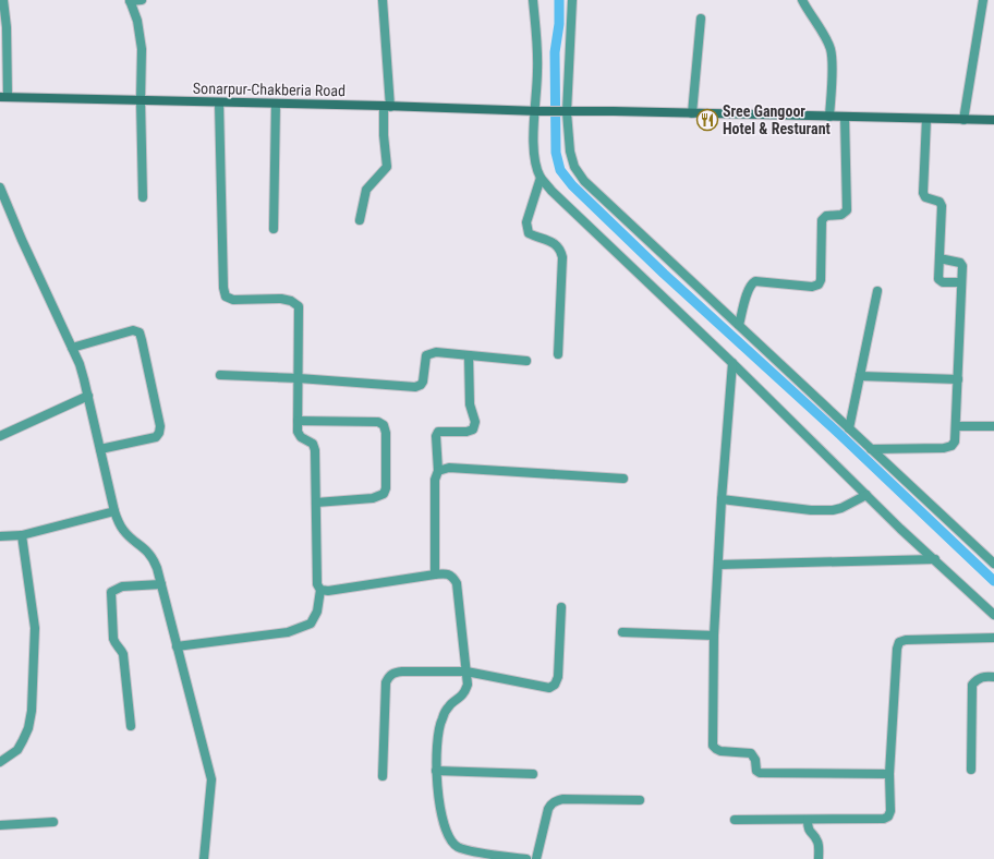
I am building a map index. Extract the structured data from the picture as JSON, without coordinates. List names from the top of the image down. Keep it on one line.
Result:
{"streets":{"main road":["Sonarpur-Chakberia Road"]},"places":{"restaurant":["Sree Gangoor Hotel & Resturant"]}}
